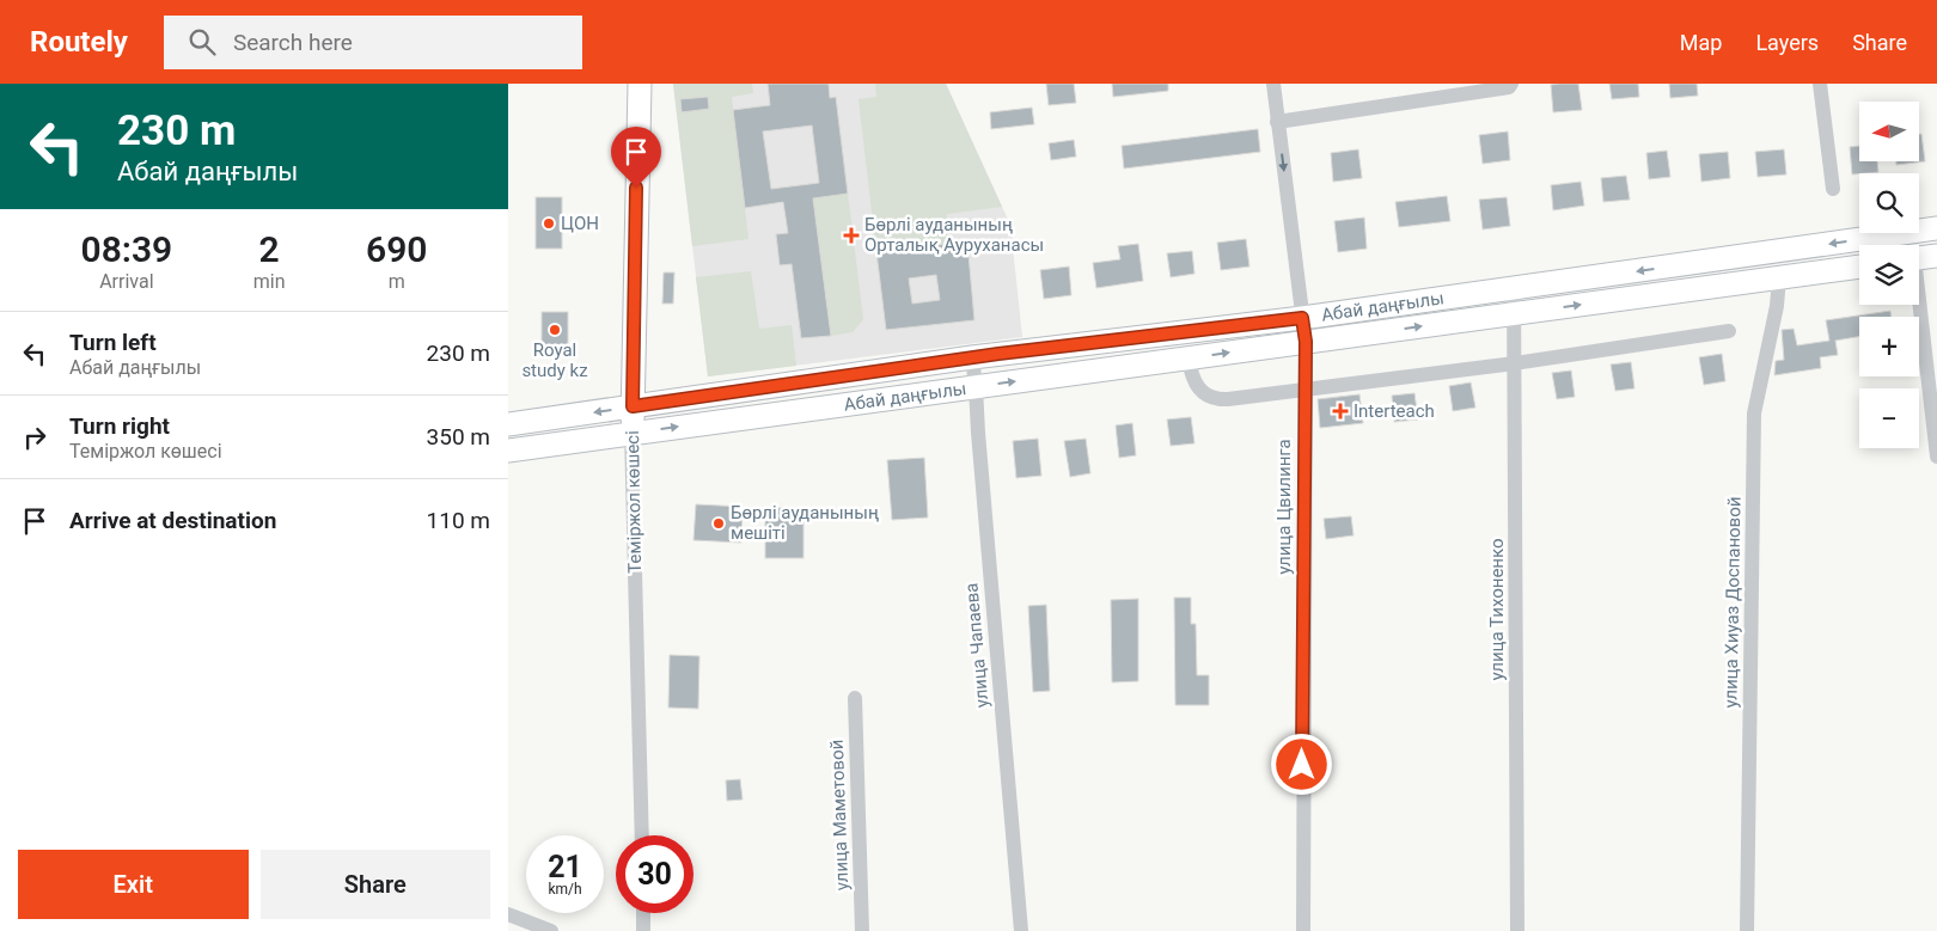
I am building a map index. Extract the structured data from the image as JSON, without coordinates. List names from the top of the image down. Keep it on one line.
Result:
{"streets":{"street":["Абай даңғылы","Теміржол көшесі","улица Цвилинга","улица Хиуаз Доспановой","улица Тихоненко","улица Чапаева","улица Маметовой"]},"crossings":[["Абай даңғылы","Теміржол көшесі"],["Абай даңғылы","улица Цвилинга"],["Абай даңғылы","улица Хиуаз Доспановой"],["Абай даңғылы","улица Тихоненко"],["Абай даңғылы","улица Чапаева"]],"places":{"other":["ЦОН","Royal study kz","Бөрлі ауданының мешіті"],"health":["Бөрлі ауданының Орталық Ауруханасы","Interteach"]},"north":"left","page":{"header":"Routely","search":"Search here","nav":["Map","Layers","Share"],"turn":["230 m","Абай даңғылы"],"map_buttons":["+","−"],"eta":["08:39","Arrival","2","min","690","m"],"list":[{"name":"Turn left","note":"Абай даңғылы","value":"230 m"},{"name":"Turn right","note":"Теміржол көшесі","value":"350 m"},{"name":"Arrive at destination","value":"110 m"}],"speed":"21 km/h","limit":"30","buttons":["Exit","Share"]}}
